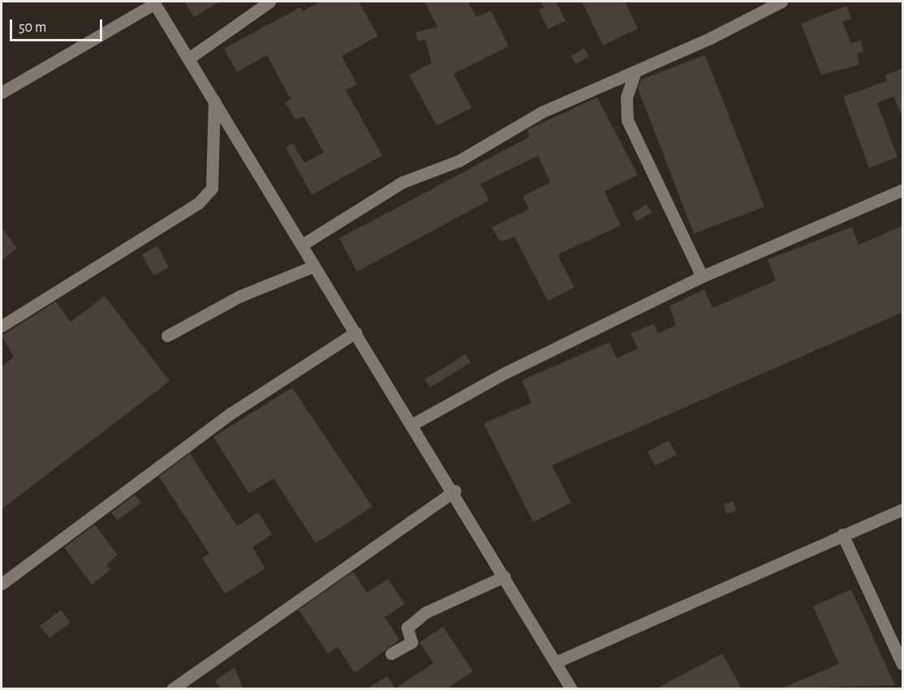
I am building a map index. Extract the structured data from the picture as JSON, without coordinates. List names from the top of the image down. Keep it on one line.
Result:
{"scale_bar":"50 m"}
